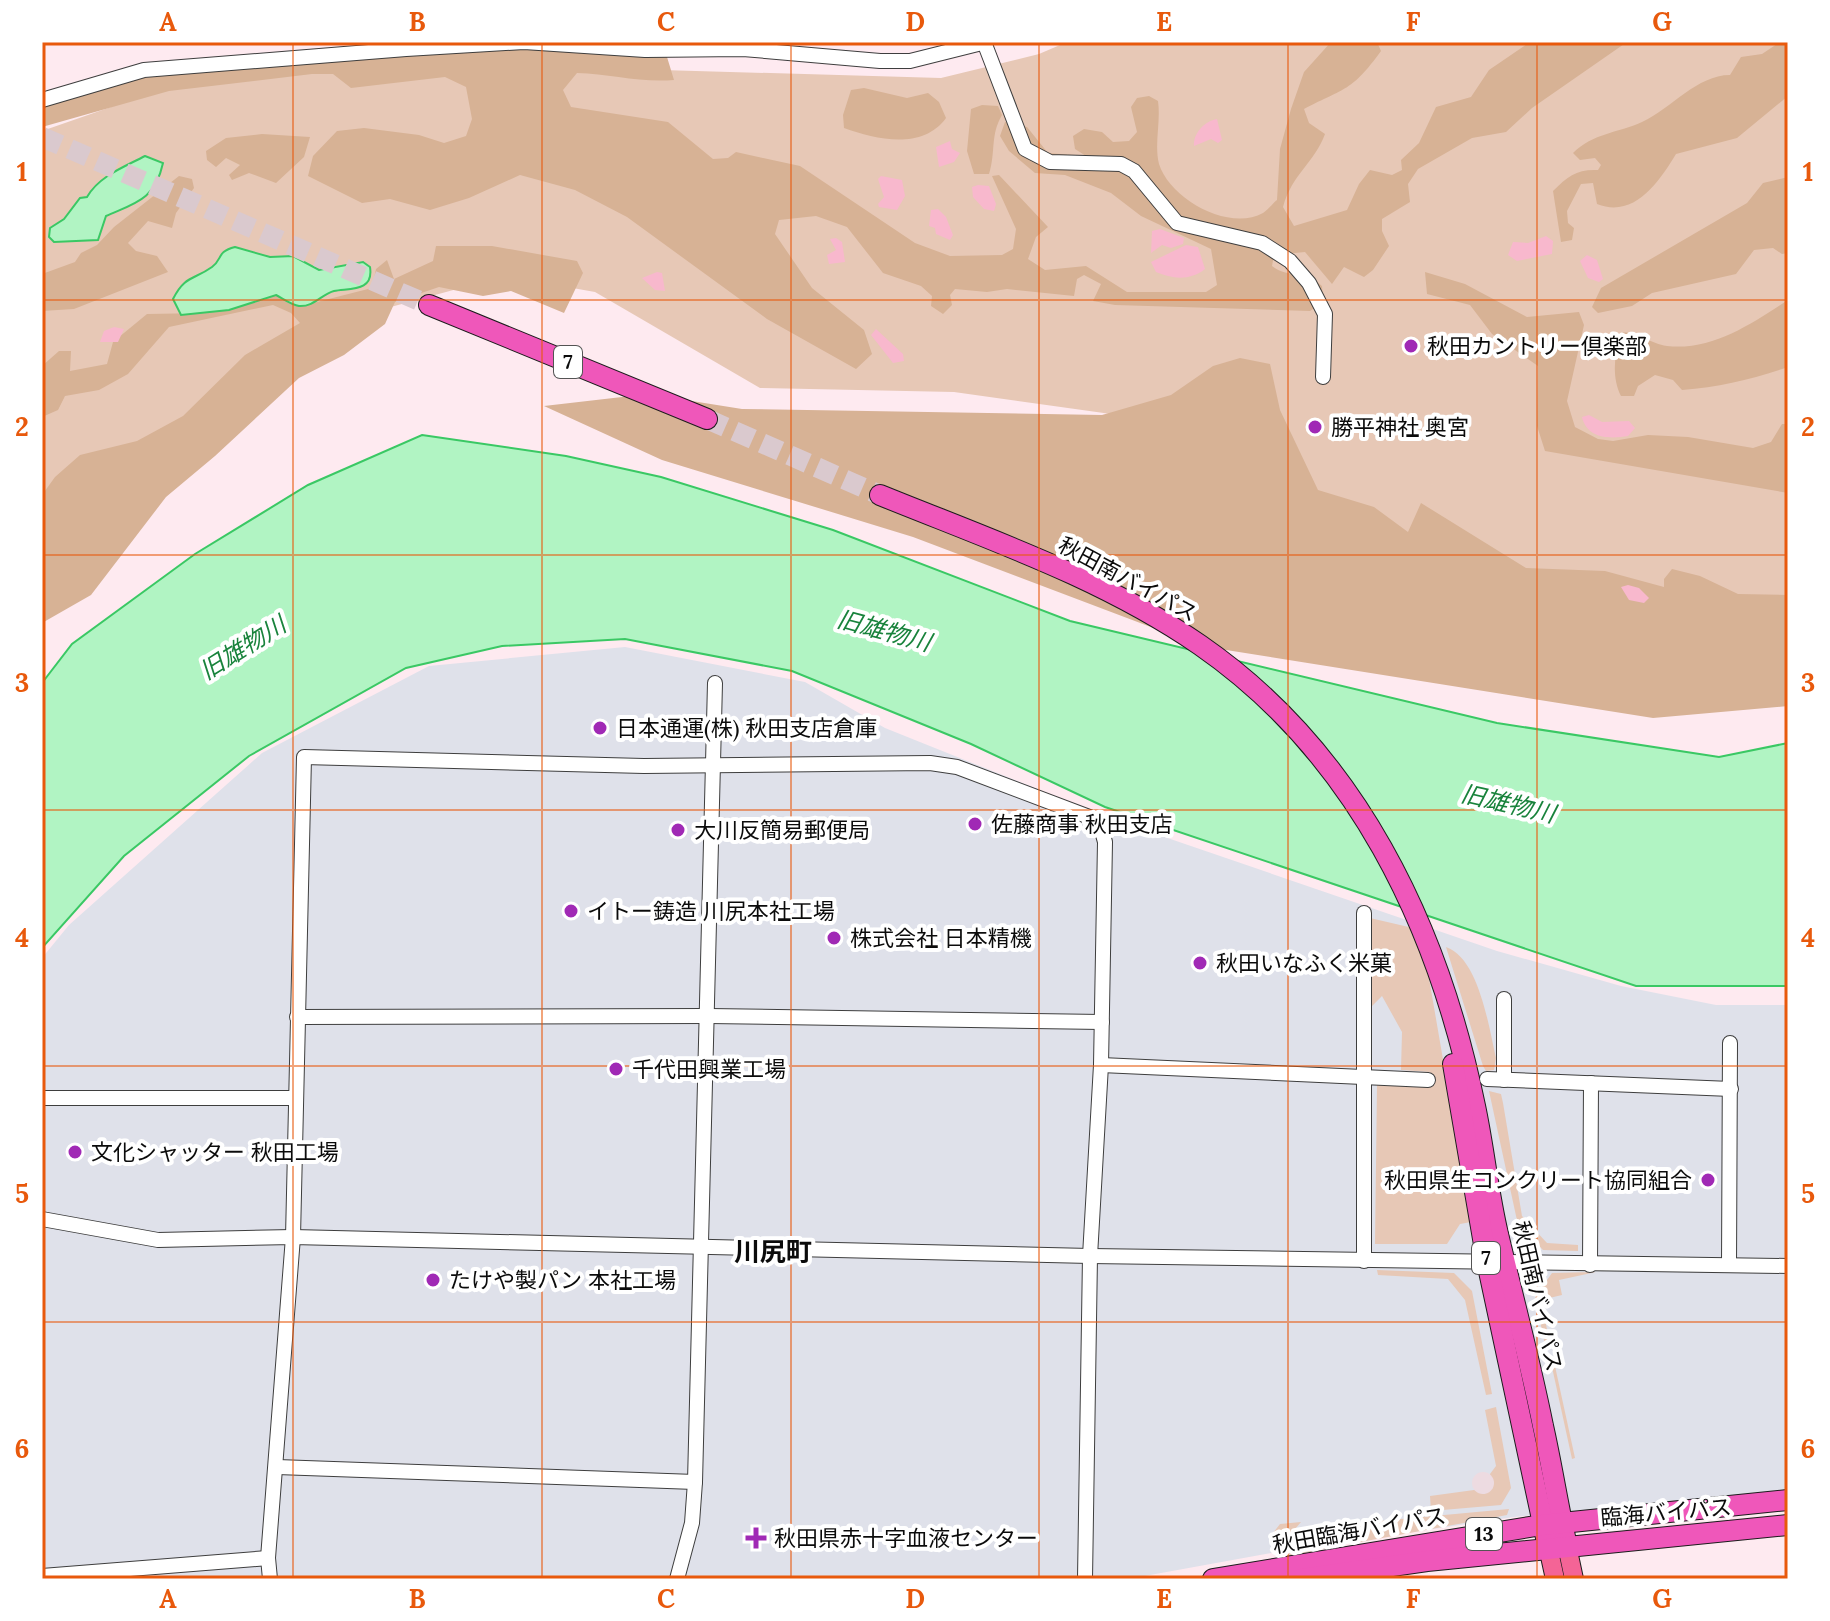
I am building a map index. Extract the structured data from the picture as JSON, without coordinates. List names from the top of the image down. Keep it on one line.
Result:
{"streets":{"highway":["7","秋田南バイパス","臨海バイパス","秋田臨海バイパス","13"]},"crossings":[["秋田南バイパス","臨海バイパス"],["秋田南バイパス","秋田臨海バイパス"],["臨海バイパス","秋田臨海バイパス"]],"districts":["川尻町"],"water":["旧雄物川"],"places":{"other":["秋田カントリー倶楽部","勝平神社 奥宮","日本通運(株) 秋田支店倉庫","佐藤商事 秋田支店","大川反簡易郵便局","イトー鋳造 川尻本社工場","株式会社 日本精機","秋田いなふく米菓","千代田興業工場","文化シャッター 秋田工場","秋田県生コンクリート協同組合","たけや製パン 本社工場"],"health":["秋田県赤十字血液センター"]},"grid":{"columns":["A","B","C","D","E","F","G"],"rows":["1","2","3","4","5","6"]}}
